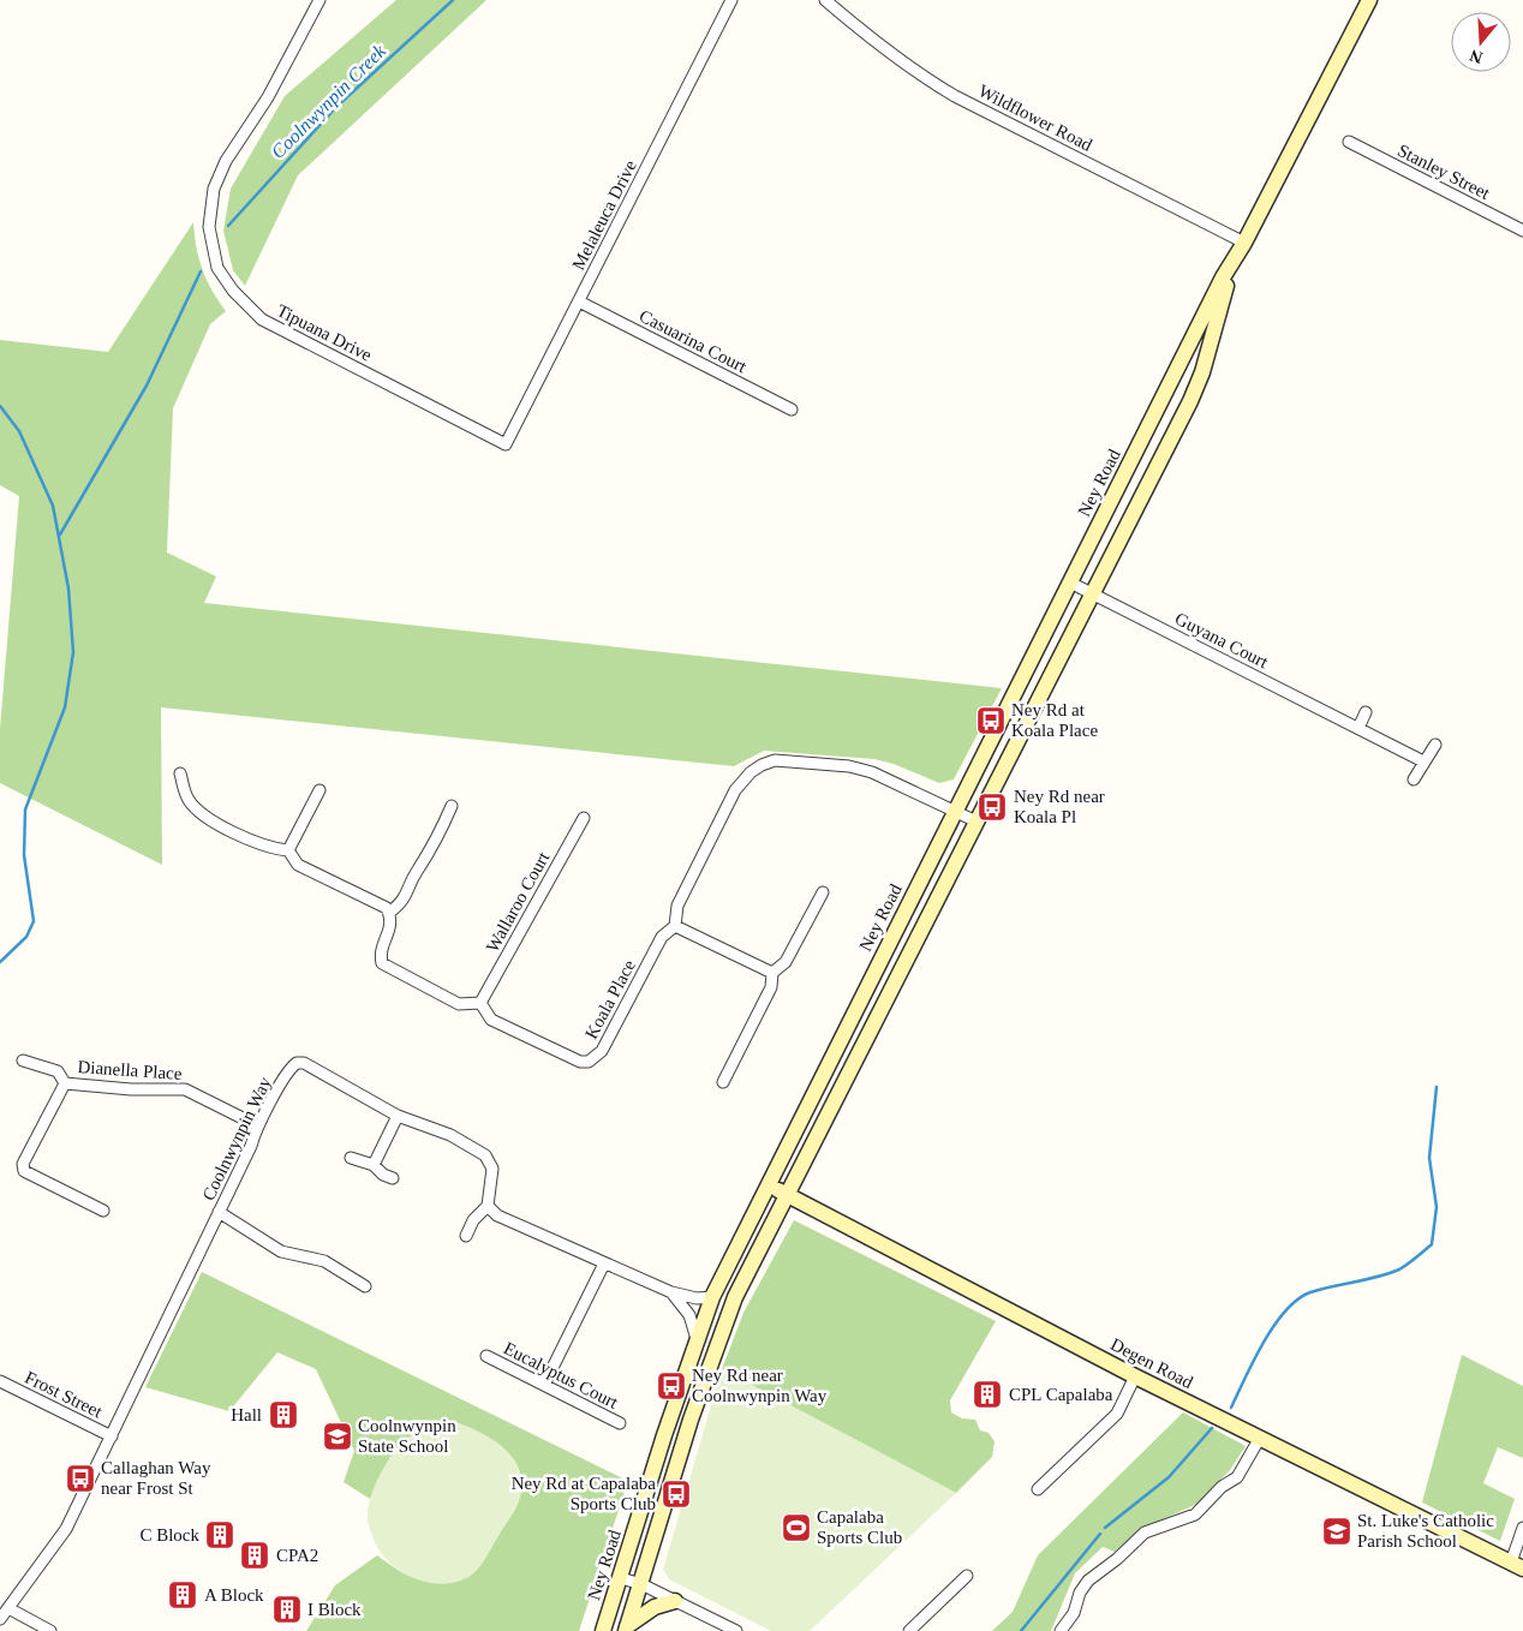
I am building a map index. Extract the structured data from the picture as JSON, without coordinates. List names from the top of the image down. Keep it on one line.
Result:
{"streets":{"main road":["Ney Road","Degen Road"],"street":["Wildflower Road","Stanley Street","Melaleuca Drive","Tipuana Drive","Casuarina Court","Guyana Court","Wallaroo Court","Koala Place","Dianella Place","Coolnwynpin Way","Eucalyptus Court","Frost Street"]},"crossings":[["Wildflower Road","Ney Road"],["Melaleuca Drive","Tipuana Drive"],["Melaleuca Drive","Casuarina Court"],["Ney Road","Guyana Court"],["Ney Road","Koala Place"],["Ney Road","Degen Road"],["Wallaroo Court","Koala Place"],["Dianella Place","Coolnwynpin Way"],["Coolnwynpin Way","Frost Street"]],"water":["Coolnwynpin Creek"],"places":{"bus stop":["Ney Rd at Koala Place","Ney Rd near Koala Pl","Ney Rd near Coolnwynpin Way","Callaghan Way near Frost St","Ney Rd at Capalaba Sports Club"],"building":["CPL Capalaba","Hall","C Block","CPA2","A Block","I Block"],"school or university":["Coolnwynpin State School","St. Luke's Catholic Parish School"],"sports":["Capalaba Sports Club"]},"north":"bottom"}
